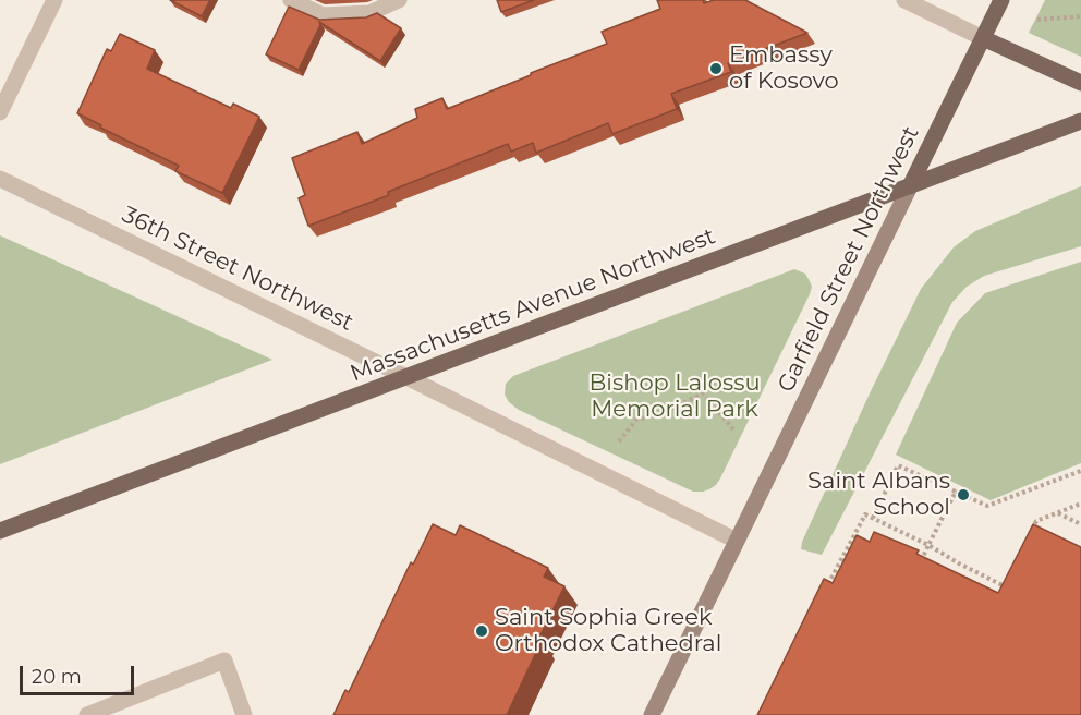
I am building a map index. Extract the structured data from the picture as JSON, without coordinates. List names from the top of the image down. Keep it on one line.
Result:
{"streets":{"main road":["Garfield Street Northwest","Massachusetts Avenue Northwest"],"street":["36th Street Northwest"]},"crossings":[["Garfield Street Northwest","36th Street Northwest"],["Garfield Street Northwest","Massachusetts Avenue Northwest"],["36th Street Northwest","Massachusetts Avenue Northwest"]],"parks":["Bishop Lalossu Memorial Park"],"places":["Embassy of Kosovo","Saint Albans School","Saint Sophia Greek Orthodox Cathedral"],"scale_bar":"20 m"}
